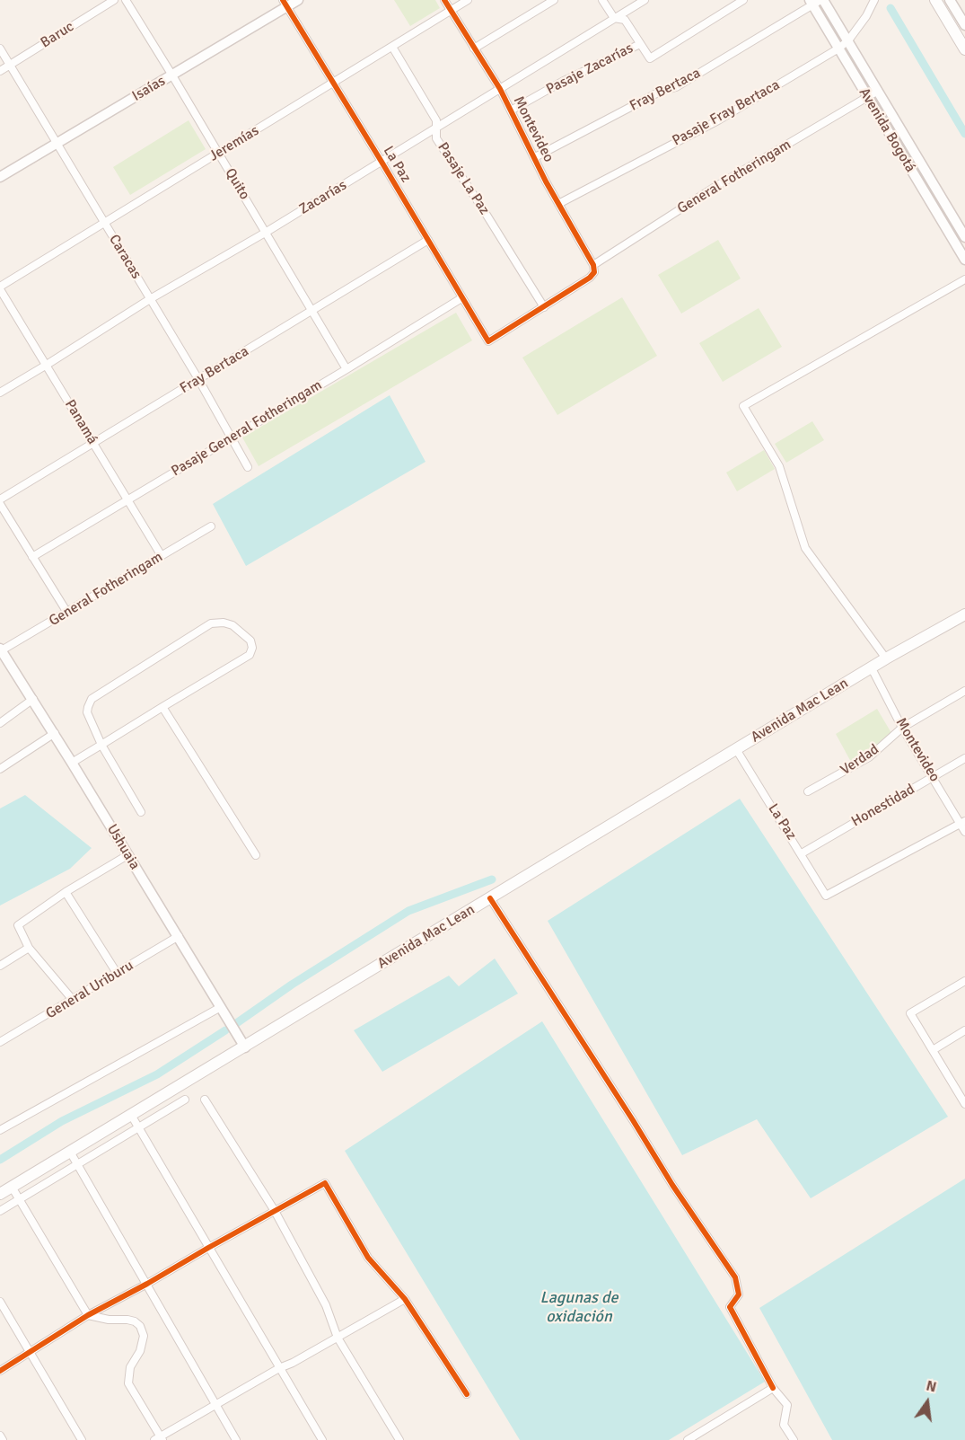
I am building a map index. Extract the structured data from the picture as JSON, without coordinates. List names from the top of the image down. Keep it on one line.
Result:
{"streets":{"main road":["Avenida Mac Lean"],"street":["Baruc","Pasaje Zacarías","Isaías","Fray Bertaca","Pasaje Fray Bertaca","Montevideo","Avenida Bogotá","Jeremías","La Paz","General Fotheringam","Pasaje La Paz","Quito","Zacarías","Caracas","Panamá","Pasaje General Fotheringam","Verdad","Honestidad","Ushuaia","General Uriburu"]},"crossings":[["Baruc","Caracas"],["Pasaje Zacarías","Montevideo"],["Isaías","La Paz"],["Isaías","Quito"],["Isaías","Caracas"],["Fray Bertaca","Montevideo"],["Fray Bertaca","Avenida Bogotá"],["Fray Bertaca","La Paz"],["Fray Bertaca","Quito"],["Fray Bertaca","Caracas"],["Fray Bertaca","Panamá"],["Pasaje Fray Bertaca","Montevideo"],["Pasaje Fray Bertaca","Avenida Bogotá"],["Montevideo","Jeremías"],["Montevideo","La Paz"],["Montevideo","General Fotheringam"],["Montevideo","Zacarías"],["Montevideo","Avenida Mac Lean"],["Montevideo","Verdad"],["Montevideo","Honestidad"],["Avenida Bogotá","General Fotheringam"],["Jeremías","La Paz"],["Jeremías","Pasaje La Paz"],["Jeremías","Quito"],["Jeremías","Caracas"],["Jeremías","Panamá"],["La Paz","General Fotheringam"],["La Paz","Zacarías"],["La Paz","Pasaje General Fotheringam"],["La Paz","Avenida Mac Lean"],["La Paz","Honestidad"],["General Fotheringam","Pasaje La Paz"],["General Fotheringam","Panamá"],["General Fotheringam","Ushuaia"],["Pasaje La Paz","Zacarías"],["Quito","Zacarías"],["Quito","Pasaje General Fotheringam"],["Zacarías","Caracas"],["Zacarías","Panamá"],["Caracas","Pasaje General Fotheringam"],["Panamá","Pasaje General Fotheringam"],["Avenida Mac Lean","Ushuaia"],["Ushuaia","General Uriburu"]],"water":["Lagunas de oxidación"],"north":"top"}
